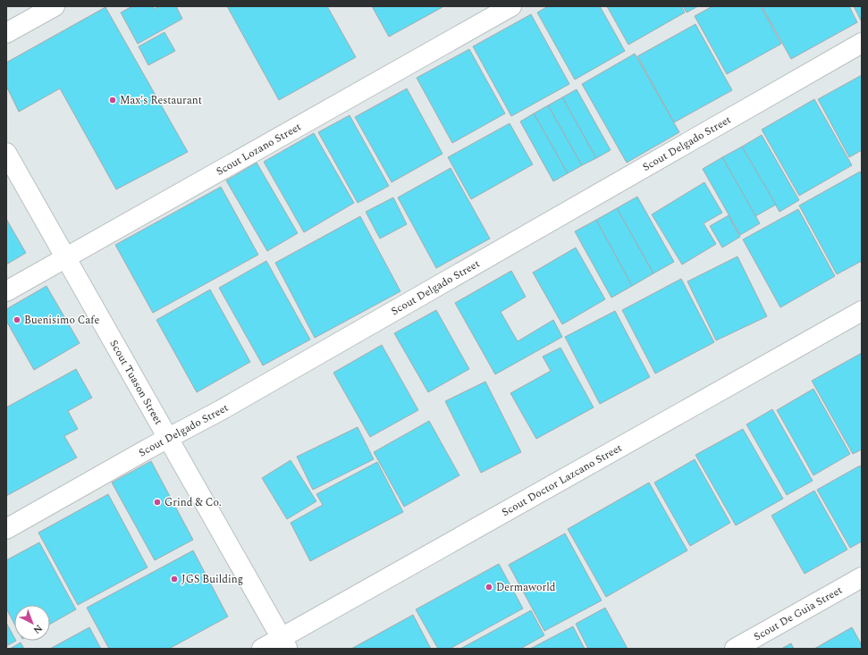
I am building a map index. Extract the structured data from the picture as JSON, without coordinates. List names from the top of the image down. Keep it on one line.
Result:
{"streets":{"street":["Scout Delgado Street","Scout Lozano Street","Scout Tuason Street","Scout Doctor Lazcano Street","Scout De Guia Street"]},"crossings":[["Scout Delgado Street","Scout Tuason Street"],["Scout Lozano Street","Scout Tuason Street"],["Scout Tuason Street","Scout Doctor Lazcano Street"]],"places":["Max's Restaurant","Buenisimo Cafe","Grind & Co.","JGS Building","Dermaworld"],"north":"bottom right"}
